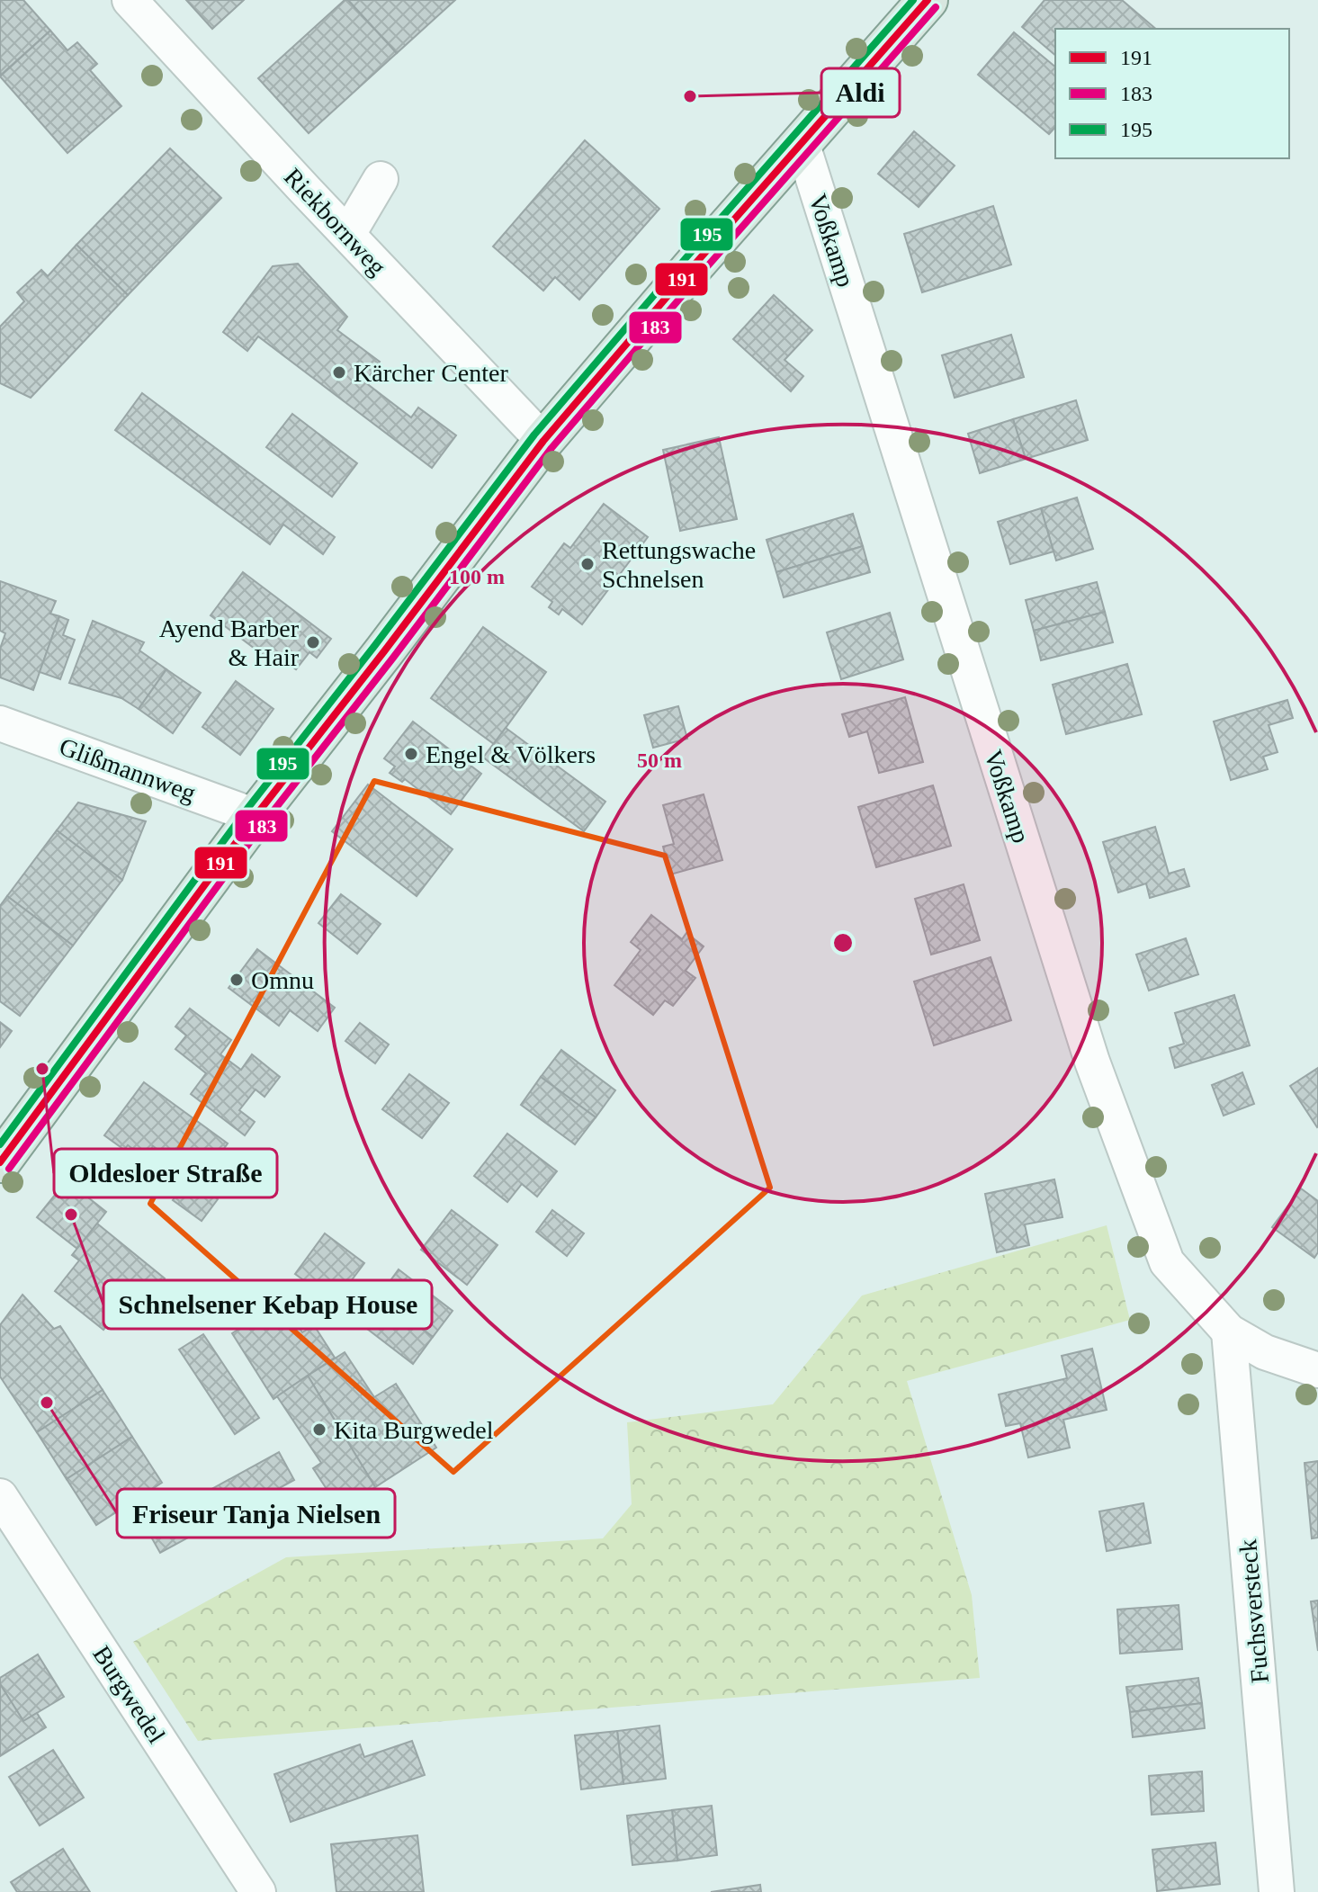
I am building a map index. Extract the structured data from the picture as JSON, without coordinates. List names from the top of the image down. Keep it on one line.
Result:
{"streets":{"street":["Riekbornweg","Voßkamp","Glißmannweg","Fuchsversteck","Burgwedel"]},"crossings":[["Voßkamp","Fuchsversteck"]],"places":["Aldi","Kärcher Center","Rettungswache Schnelsen","Ayend Barber & Hair","Engel & Völkers","Omnu","Oldesloer Straße","Schnelsener Kebap House","Friseur Tanja Nielsen","Kita Burgwedel"],"lines":["transit line 191","transit line 195","transit line 183"],"legend":["191","183","195"],"rings":["100 m","50 m"]}
